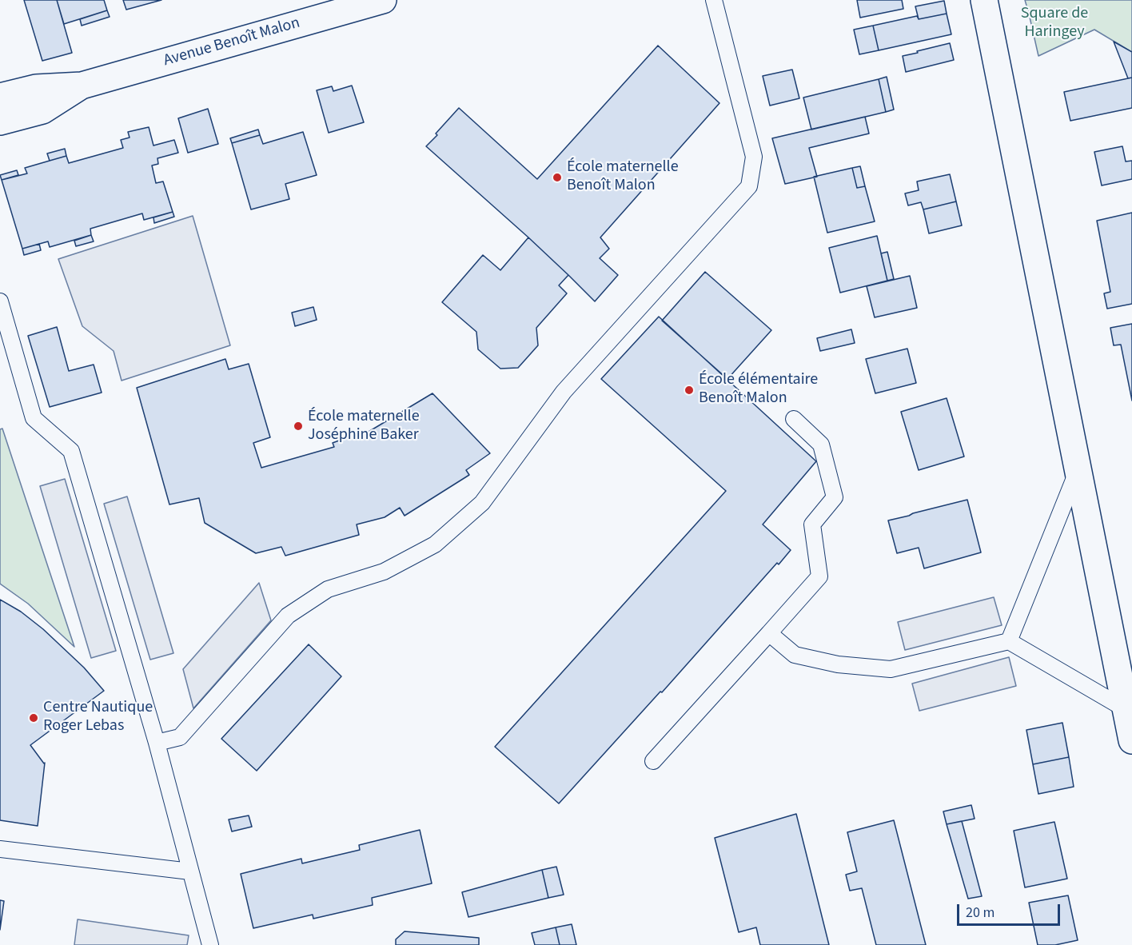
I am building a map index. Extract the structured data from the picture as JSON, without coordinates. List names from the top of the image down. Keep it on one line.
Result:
{"streets":{"main road":["Avenue Benoît Malon"]},"parks":["Square de Haringey"],"places":["École maternelle Benoît Malon","École élémentaire Benoît Malon","École maternelle Joséphine Baker","Centre Nautique Roger Lebas"],"scale_bar":"20 m"}
